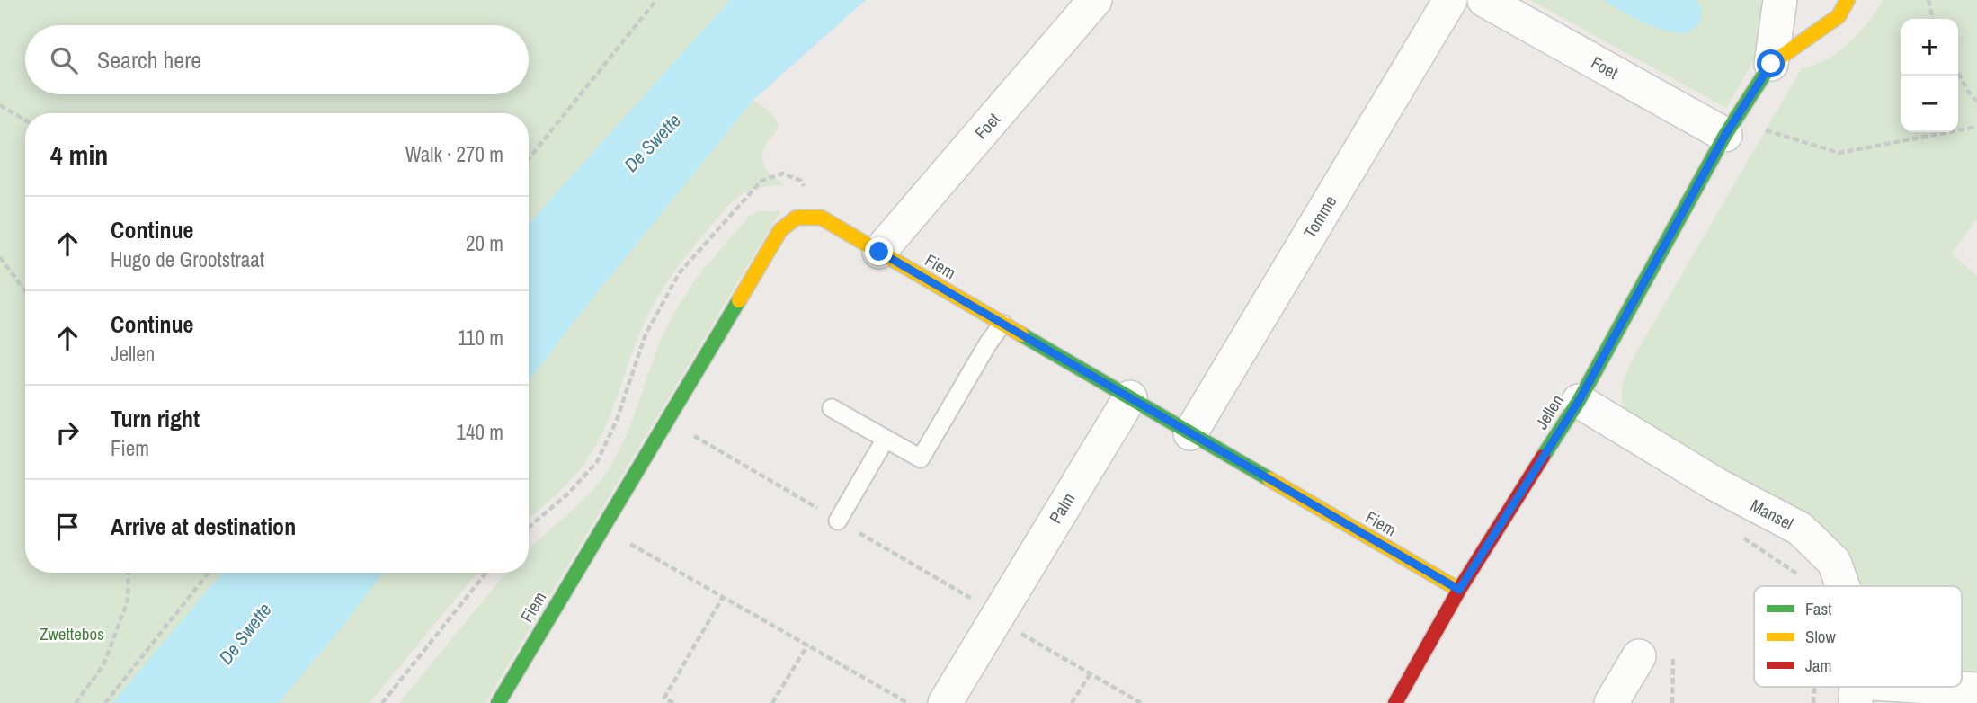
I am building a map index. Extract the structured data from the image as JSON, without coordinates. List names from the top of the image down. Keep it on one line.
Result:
{"streets":{"street":["Foet","Tomme","Fiem","Jellen","Palm","Mansel"]},"crossings":[["Foet","Fiem"],["Foet","Jellen"],["Tomme","Fiem"],["Fiem","Jellen"],["Fiem","Palm"],["Jellen","Mansel"]],"water":["De Swette"],"parks":["Zwettebos"],"legend":["Fast","Slow","Jam"],"page":{"map_buttons":["+","−"],"search":"Search here","heading":["4 min","Walk · 270 m"],"list":[["Continue","Hugo de Grootstraat","20 m"],["Continue","Jellen","110 m"],["Turn right","Fiem","140 m"],"Arrive at destination"]}}
